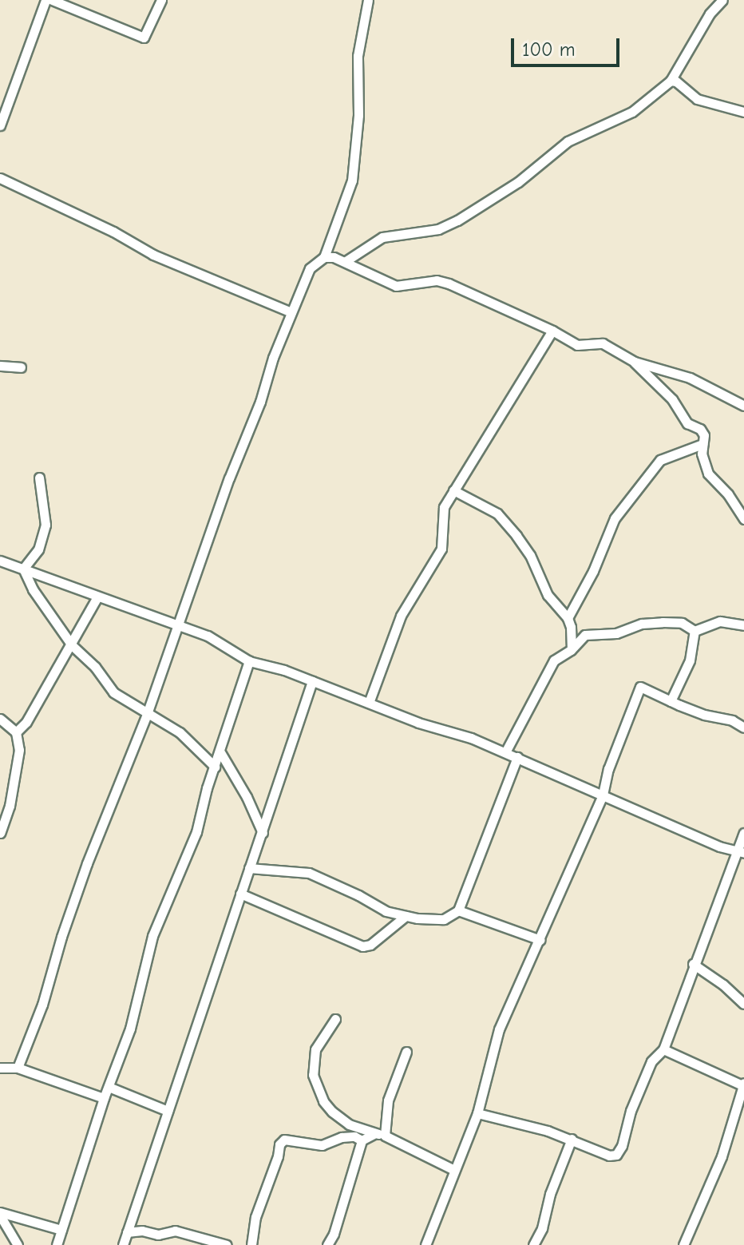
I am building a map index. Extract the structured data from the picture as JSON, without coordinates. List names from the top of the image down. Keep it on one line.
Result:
{"scale_bar":"100 m"}
